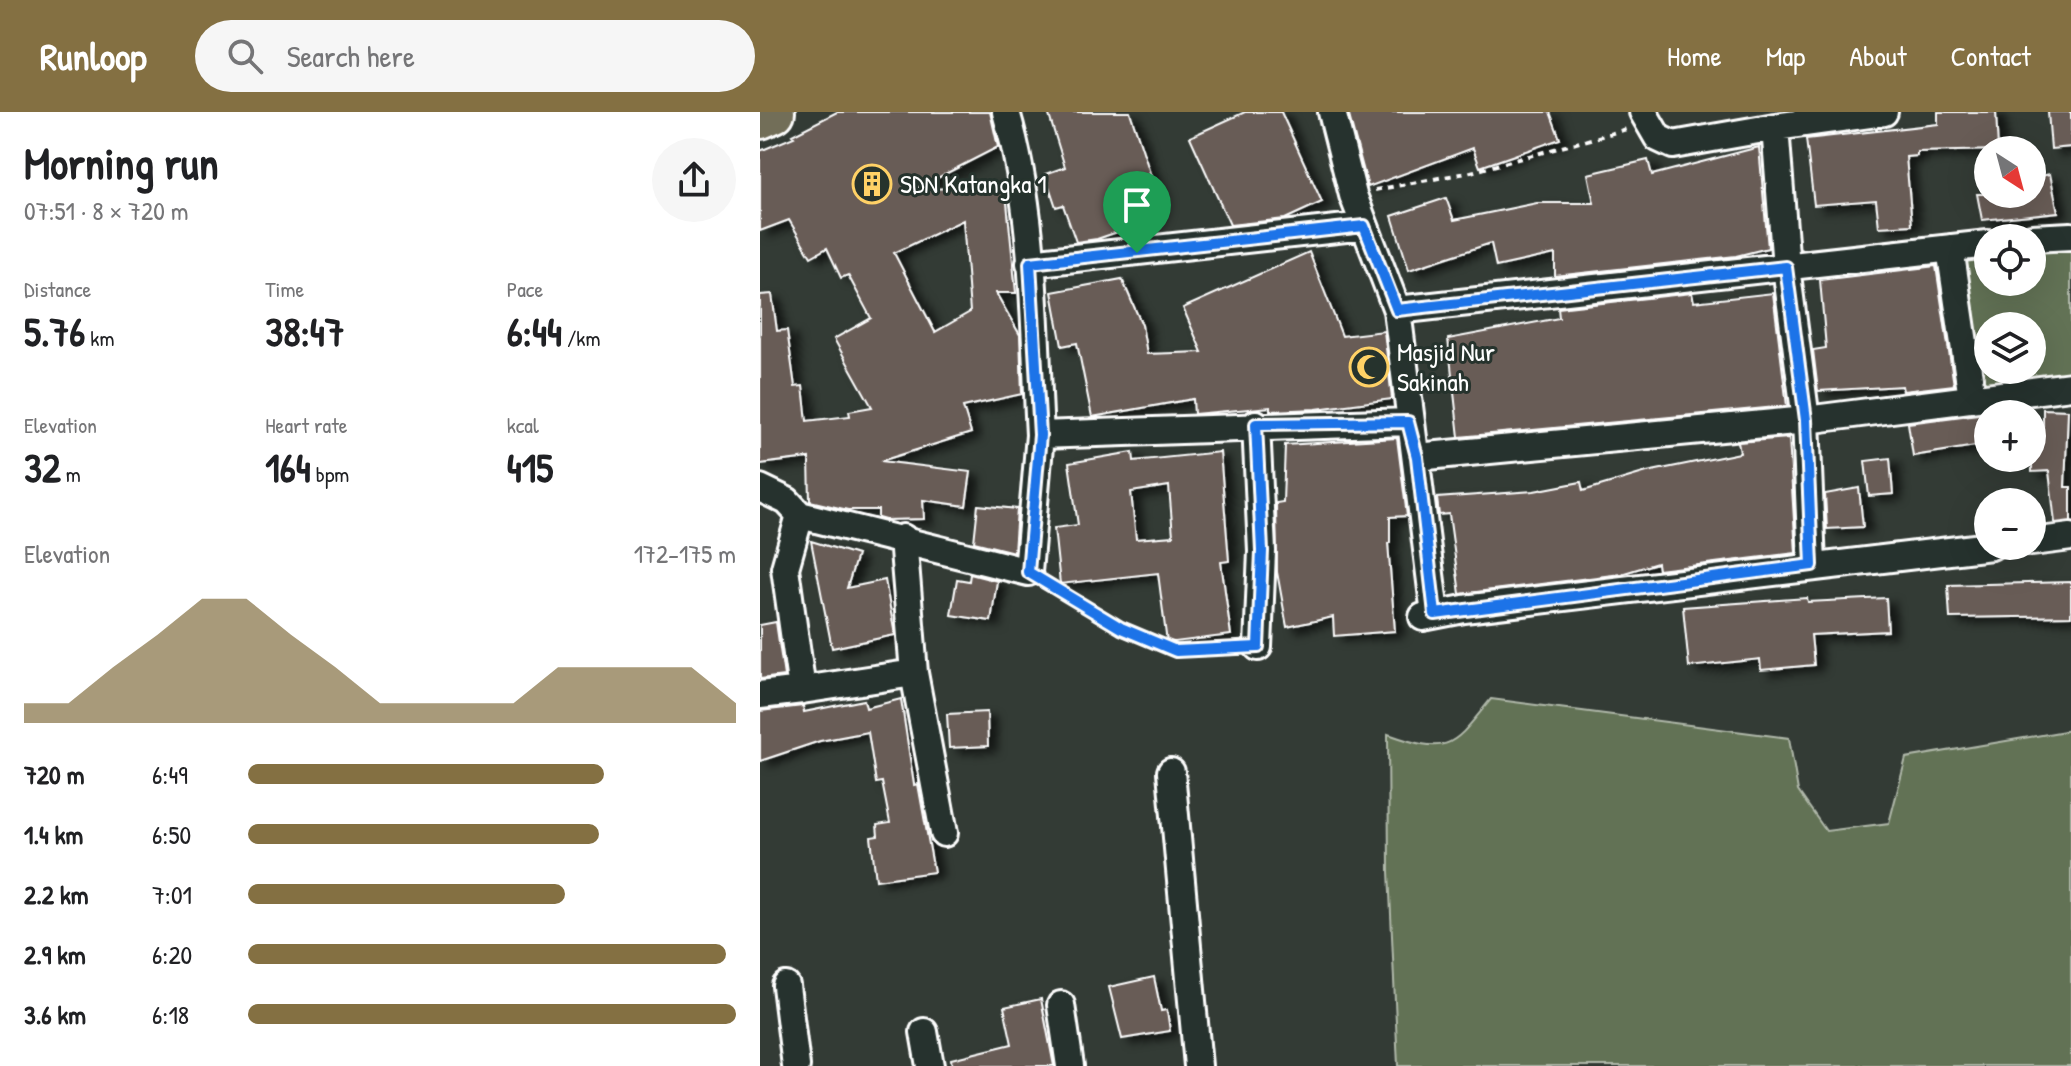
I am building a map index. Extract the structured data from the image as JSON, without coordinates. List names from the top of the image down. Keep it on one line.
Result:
{"places":{"building":["SDN Katangka 1"],"mosque":["Masjid Nur Sakinah"]},"north":"bottom right","page":{"header":"Runloop","search":"Search here","nav":["Home","Map","About","Contact"],"heading":["Morning run","07:51 · 8 × 720 m"],"map_buttons":["+","−"],"stats":[["Distance","5.76 km"],["Time","38:47"],["Pace","6:44 /km"],["Elevation","32 m"],["Heart rate","164 bpm"],["kcal","415"]],"chart":["Elevation","172–175 m"],"list":[{"name":"720 m","note":"6:49"},{"name":"1.4 km","note":"6:50"},{"name":"2.2 km","note":"7:01"},{"name":"2.9 km","note":"6:20"},{"name":"3.6 km","note":"6:18"}]}}
